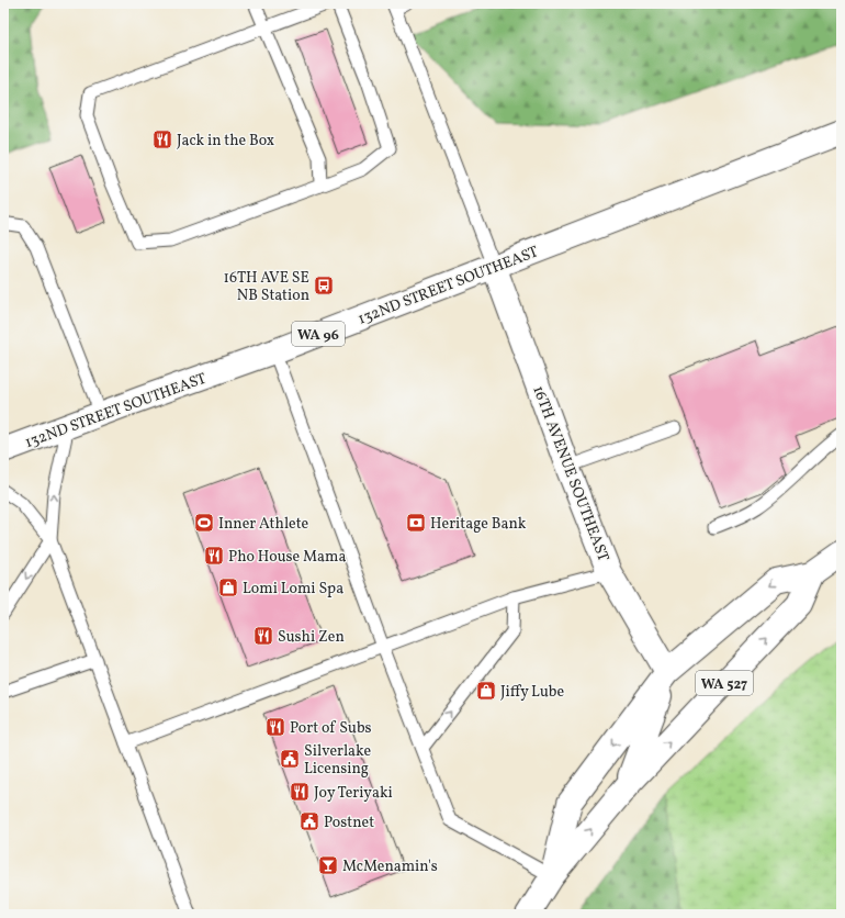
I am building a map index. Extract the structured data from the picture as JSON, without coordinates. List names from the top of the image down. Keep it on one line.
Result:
{"streets":{"main road":["132ND STREET SOUTHEAST","WA 96","16TH AVENUE SOUTHEAST","WA 527"]},"crossings":[["132ND STREET SOUTHEAST","16TH AVENUE SOUTHEAST"],["16TH AVENUE SOUTHEAST","WA 527"]],"places":{"restaurant":["Jack in the Box","Pho House Mama","Sushi Zen","Port of Subs","Joy Teriyaki"],"bus stop":["16TH AVE SE NB Station"],"sports":["Inner Athlete"],"bank":["Heritage Bank"],"shop":["Lomi Lomi Spa","Jiffy Lube"],"public building":["Silverlake Licensing","Postnet"],"bar":["McMenamin's"]}}
